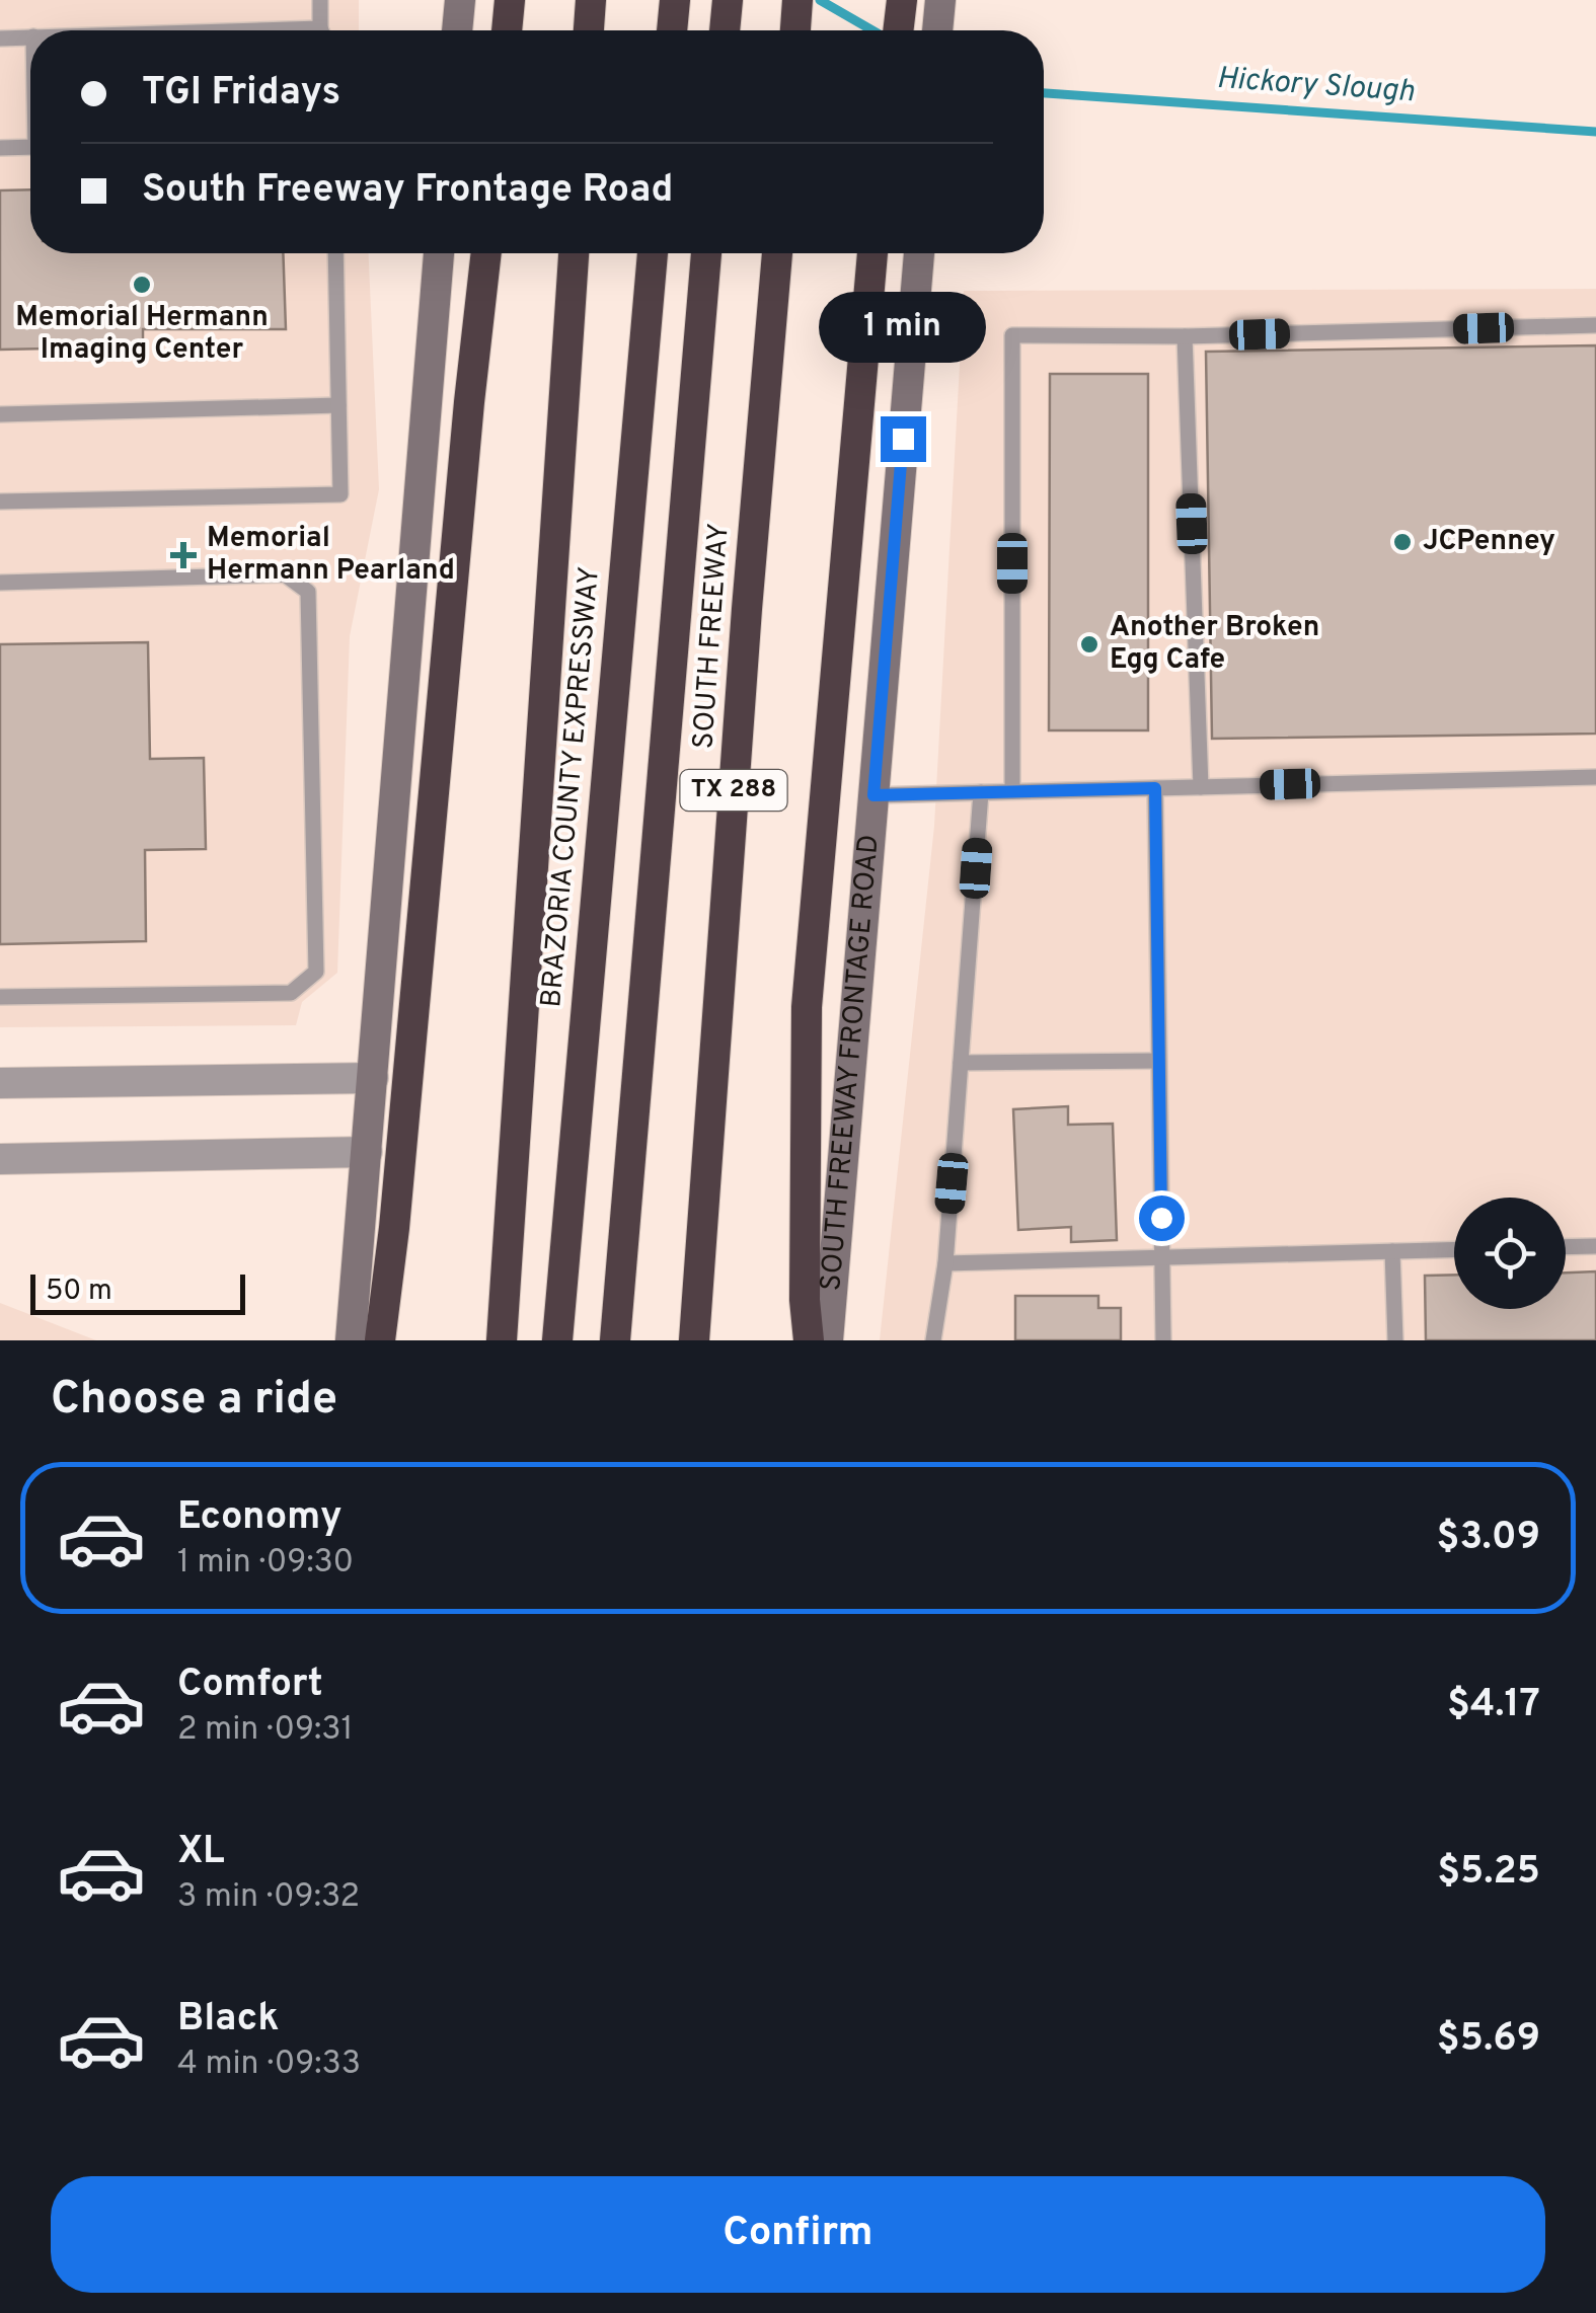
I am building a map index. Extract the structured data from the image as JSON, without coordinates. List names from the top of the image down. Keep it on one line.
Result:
{"streets":{"highway":["SOUTH FREEWAY","BRAZORIA COUNTY EXPRESSWAY","TX 288"],"main road":["SOUTH FREEWAY FRONTAGE ROAD"]},"water":["Hickory Slough"],"places":{"other":["Memorial Hermann Imaging Center","JCPenney","Another Broken Egg Cafe"],"health":["Memorial Hermann Pearland"]},"scale_bar":"50 m","page":{"banner":["TGI Fridays","South Freeway Frontage Road"],"bubble":"1 min","scale":"50 m","heading":"Choose a ride","list":[{"name":"Economy","note":"1 min · 09:30","value":"$3.09"},{"name":"Comfort","note":"2 min · 09:31","value":"$4.17"},{"name":"XL","note":"3 min · 09:32","value":"$5.25"},{"name":"Black","note":"4 min · 09:33","value":"$5.69"}],"buttons":"Confirm"}}
